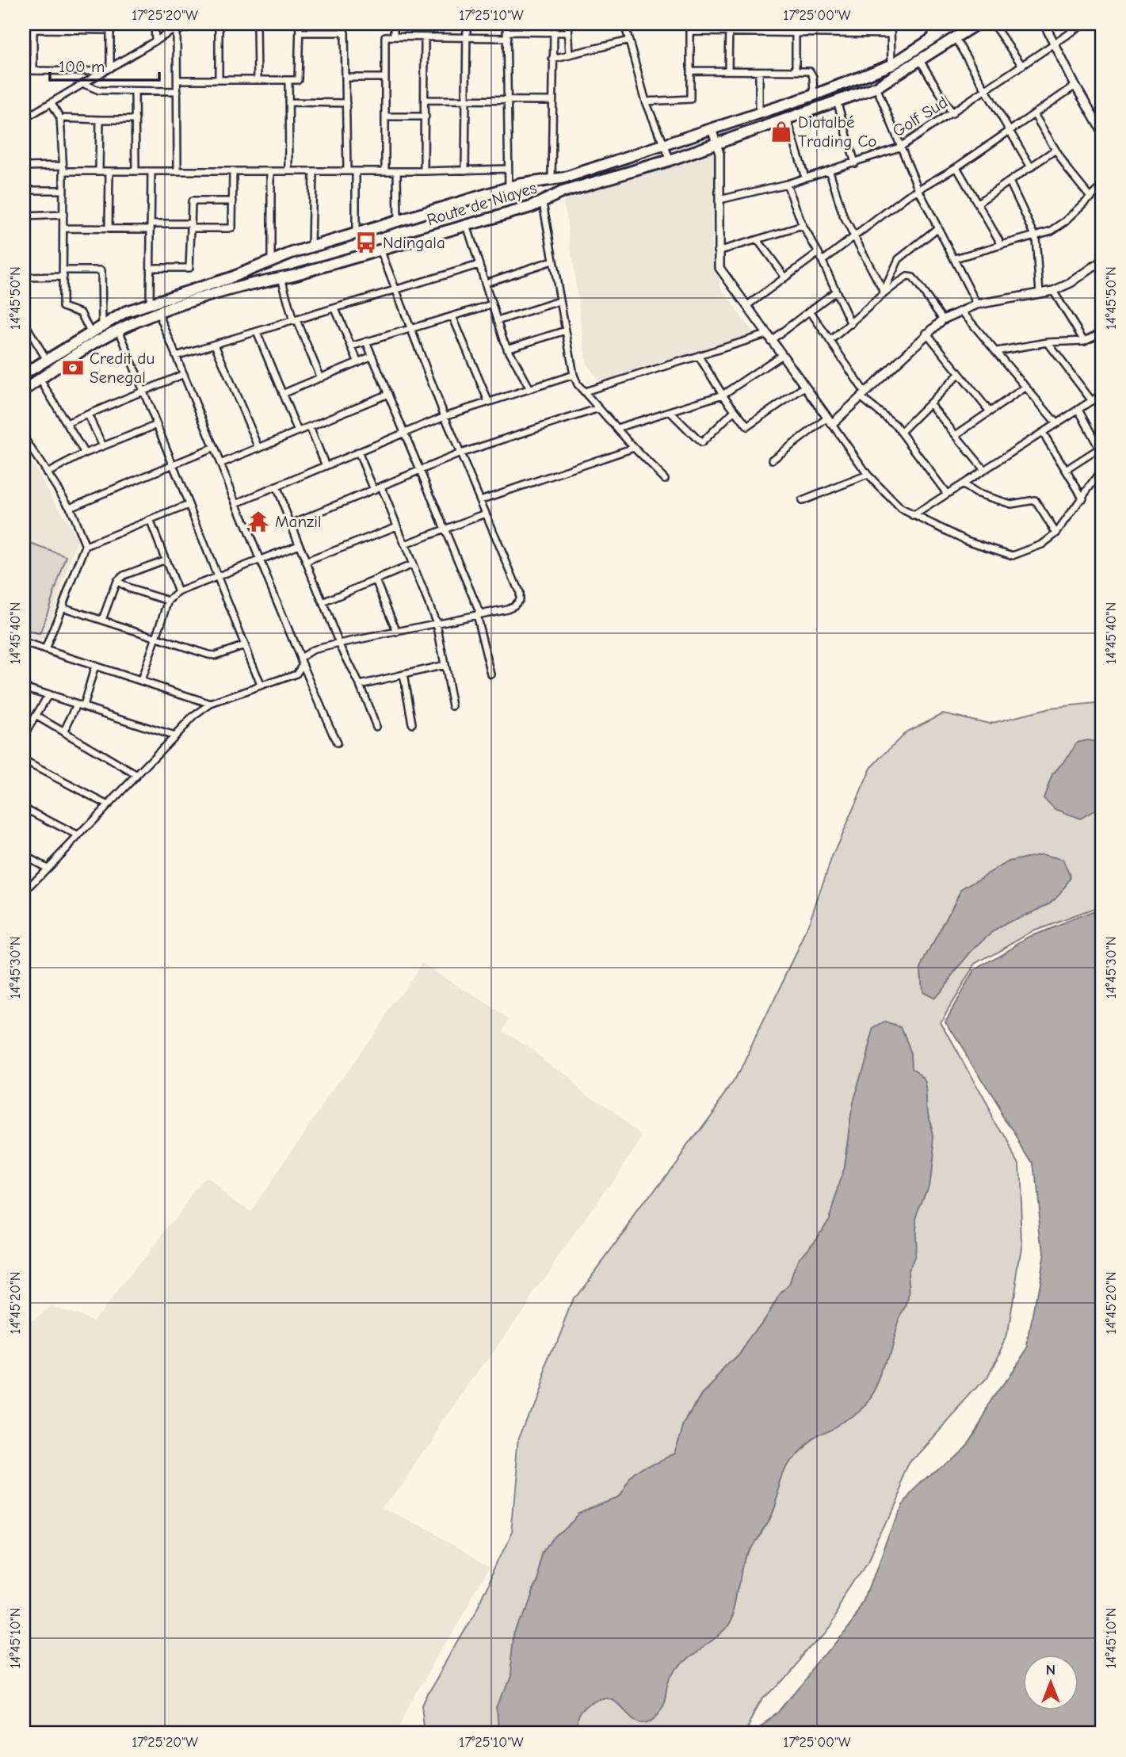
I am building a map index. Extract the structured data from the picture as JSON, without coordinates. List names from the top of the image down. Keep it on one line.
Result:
{"streets":{"main road":["Route de Niayes"],"street":["Golf Sud"]},"places":{"shop":["Diatalbé Trading Co"],"bus stop":["Ndingala"],"bank":["Credit du Senegal"],"temple":["Manzil"]},"scale_bar":"100 m","north":"top","coordinates":["17°25'20\"W","17°25'10\"W","17°25'00\"W","14°45'50\"N","14°45'40\"N","14°45'30\"N","14°45'20\"N","14°45'10\"N"]}
